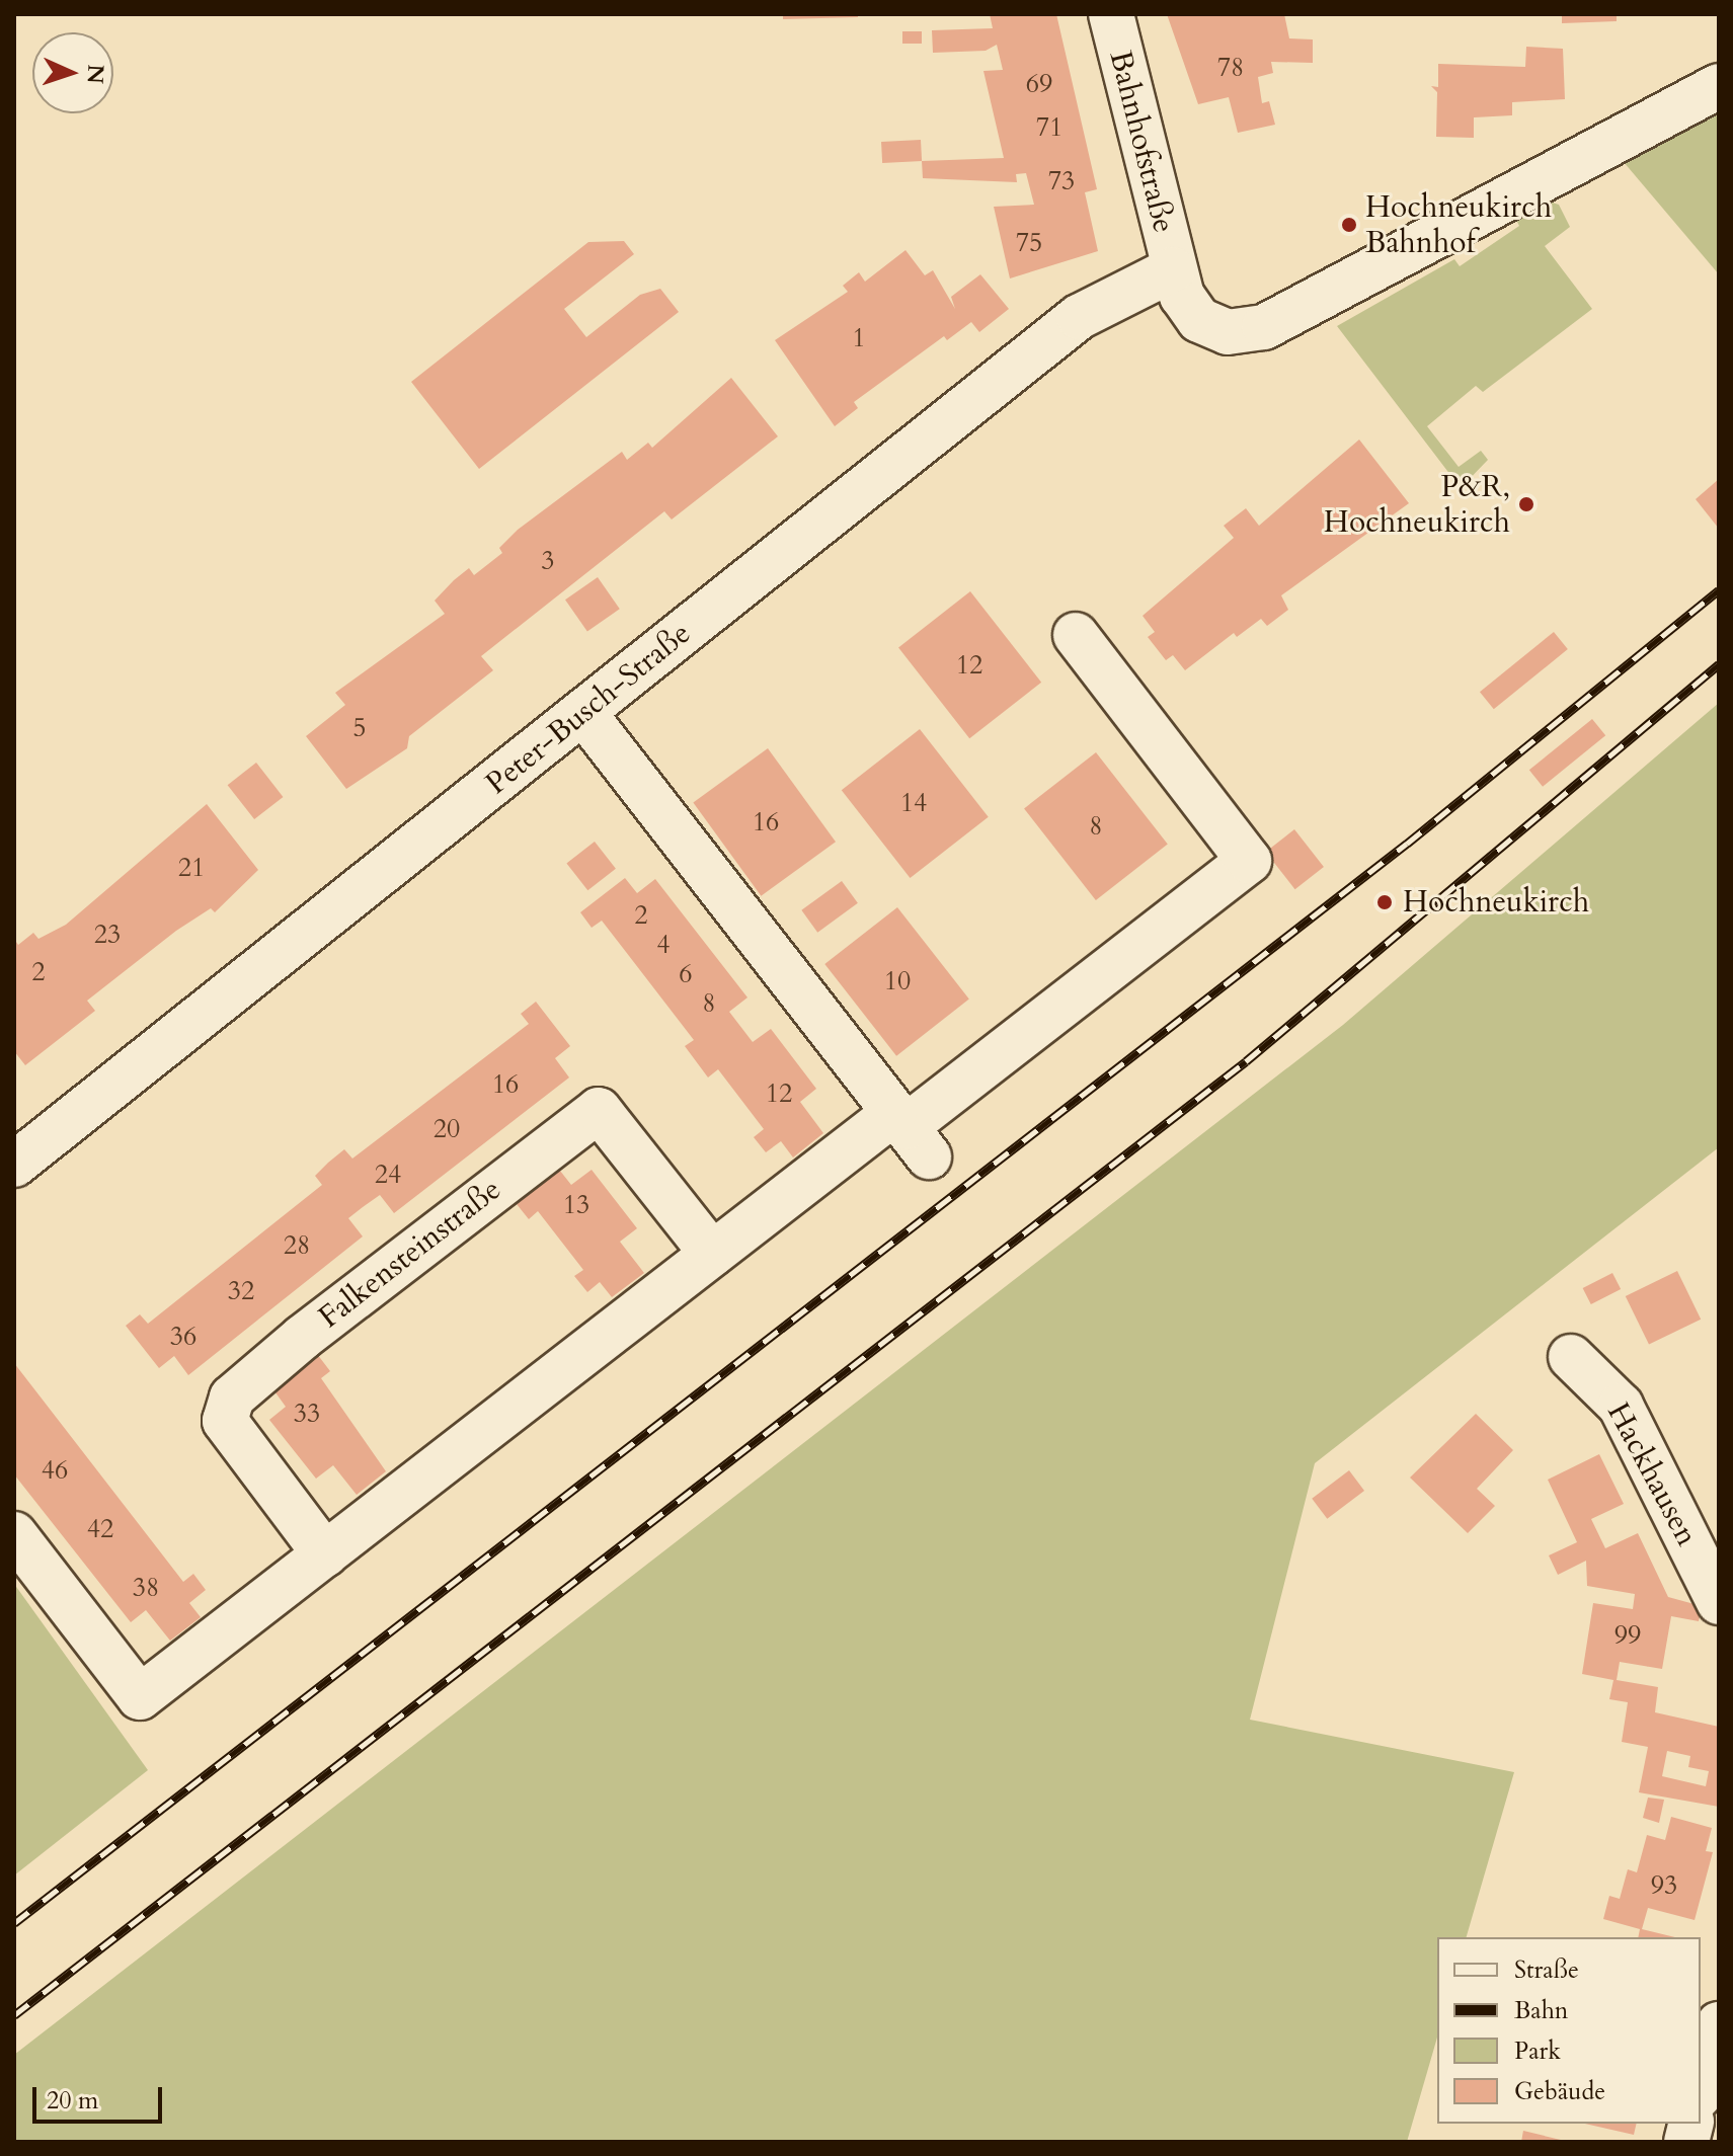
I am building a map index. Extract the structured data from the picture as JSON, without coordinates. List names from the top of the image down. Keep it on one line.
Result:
{"streets":{"street":["Bahnhofstraße","Peter-Busch-Straße","Falkensteinstraße","Hackhausen"]},"crossings":[["Bahnhofstraße","Peter-Busch-Straße"]],"places":["Hochneukirch Bahnhof","P&R, Hochneukirch","Hochneukirch"],"house_numbers":["78","69","71","73","75","1","3","12","5","14","16","8","21","2","23","4","2","6","10","8","16","12","20","24","13","28","32","36","33","46","42","38","99","93"],"legend":["Straße","Bahn","Park","Gebäude"],"scale_bar":"20 m","north":"right"}
